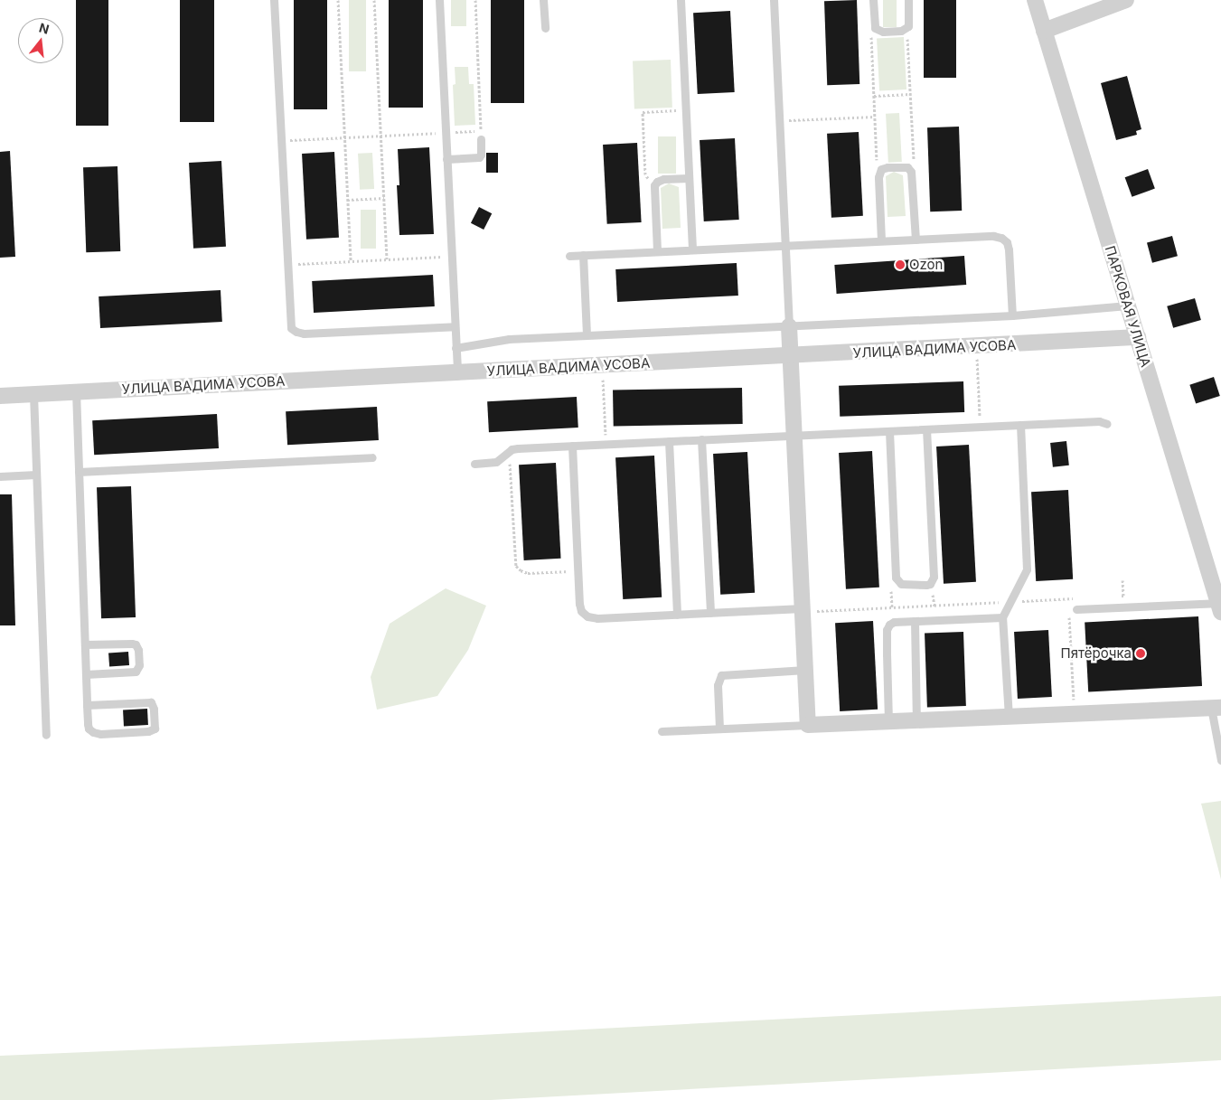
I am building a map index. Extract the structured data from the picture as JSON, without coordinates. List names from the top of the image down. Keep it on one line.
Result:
{"streets":{"street":["ПАРКОВАЯ УЛИЦА","УЛИЦА ВАДИМА УСОВА"]},"crossings":[["ПАРКОВАЯ УЛИЦА","УЛИЦА ВАДИМА УСОВА"]],"places":["Ozon","Пятёрочка"],"north":"top"}
